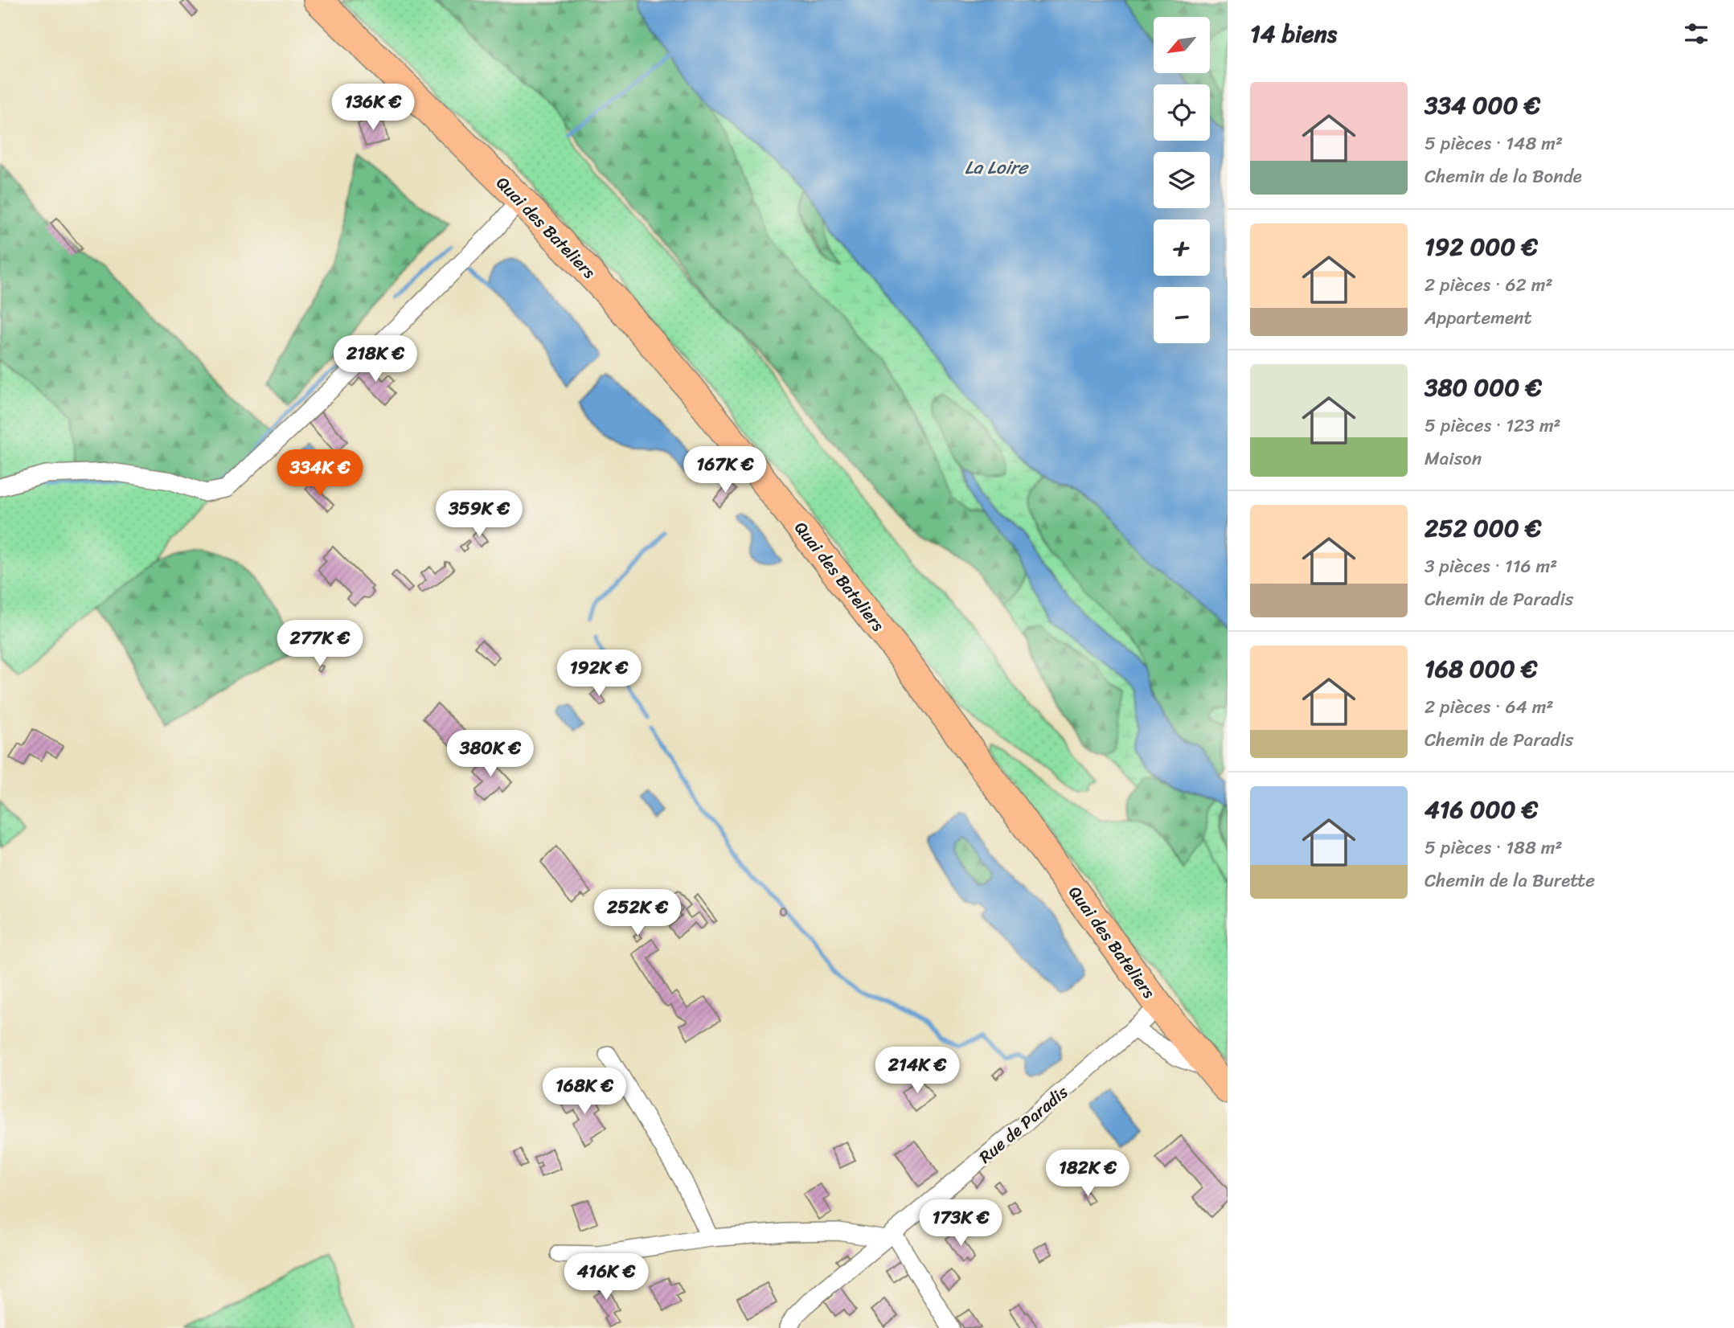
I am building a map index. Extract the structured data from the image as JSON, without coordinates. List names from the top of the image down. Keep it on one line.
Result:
{"streets":{"main road":["Quai des Bateliers"],"street":["Rue de Paradis"]},"crossings":[["Quai des Bateliers","Rue de Paradis"]],"water":["La Loire"],"north":"bottom left","page":{"heading":"14 biens","map_buttons":["+","−"],"list":[{"name":"334 000 €","note":"5 pièces · 148 m² · Chemin de la Bonde"},{"name":"192 000 €","note":"2 pièces · 62 m² · Appartement"},{"name":"380 000 €","note":"5 pièces · 123 m² · Maison"},{"name":"252 000 €","note":"3 pièces · 116 m² · Chemin de Paradis"},{"name":"168 000 €","note":"2 pièces · 64 m² · Chemin de Paradis"},{"name":"416 000 €","note":"5 pièces · 188 m² · Chemin de la Burette"}],"price":["136K €","218K €","167K €","334K €","359K €","277K €","192K €","380K €","252K €","214K €","168K €","182K €","173K €","416K €"]}}
